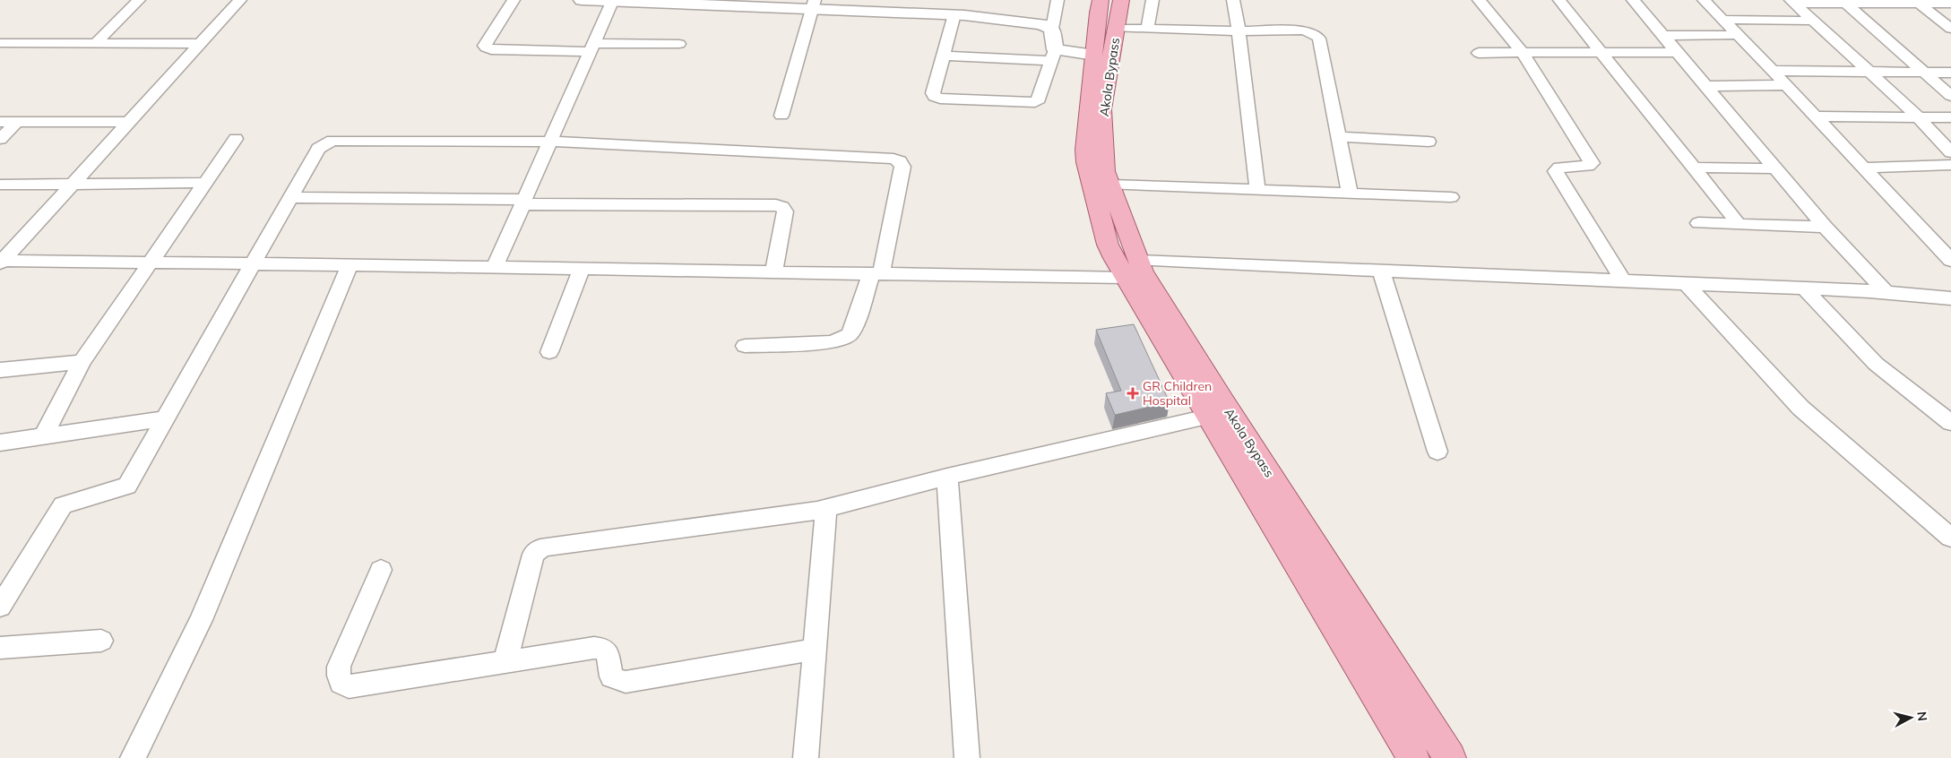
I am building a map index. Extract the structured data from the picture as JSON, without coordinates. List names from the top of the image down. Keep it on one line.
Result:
{"streets":{"main road":["Akola Bypass"]},"places":{"health":["GR Children Hospital"]},"north":"right"}
